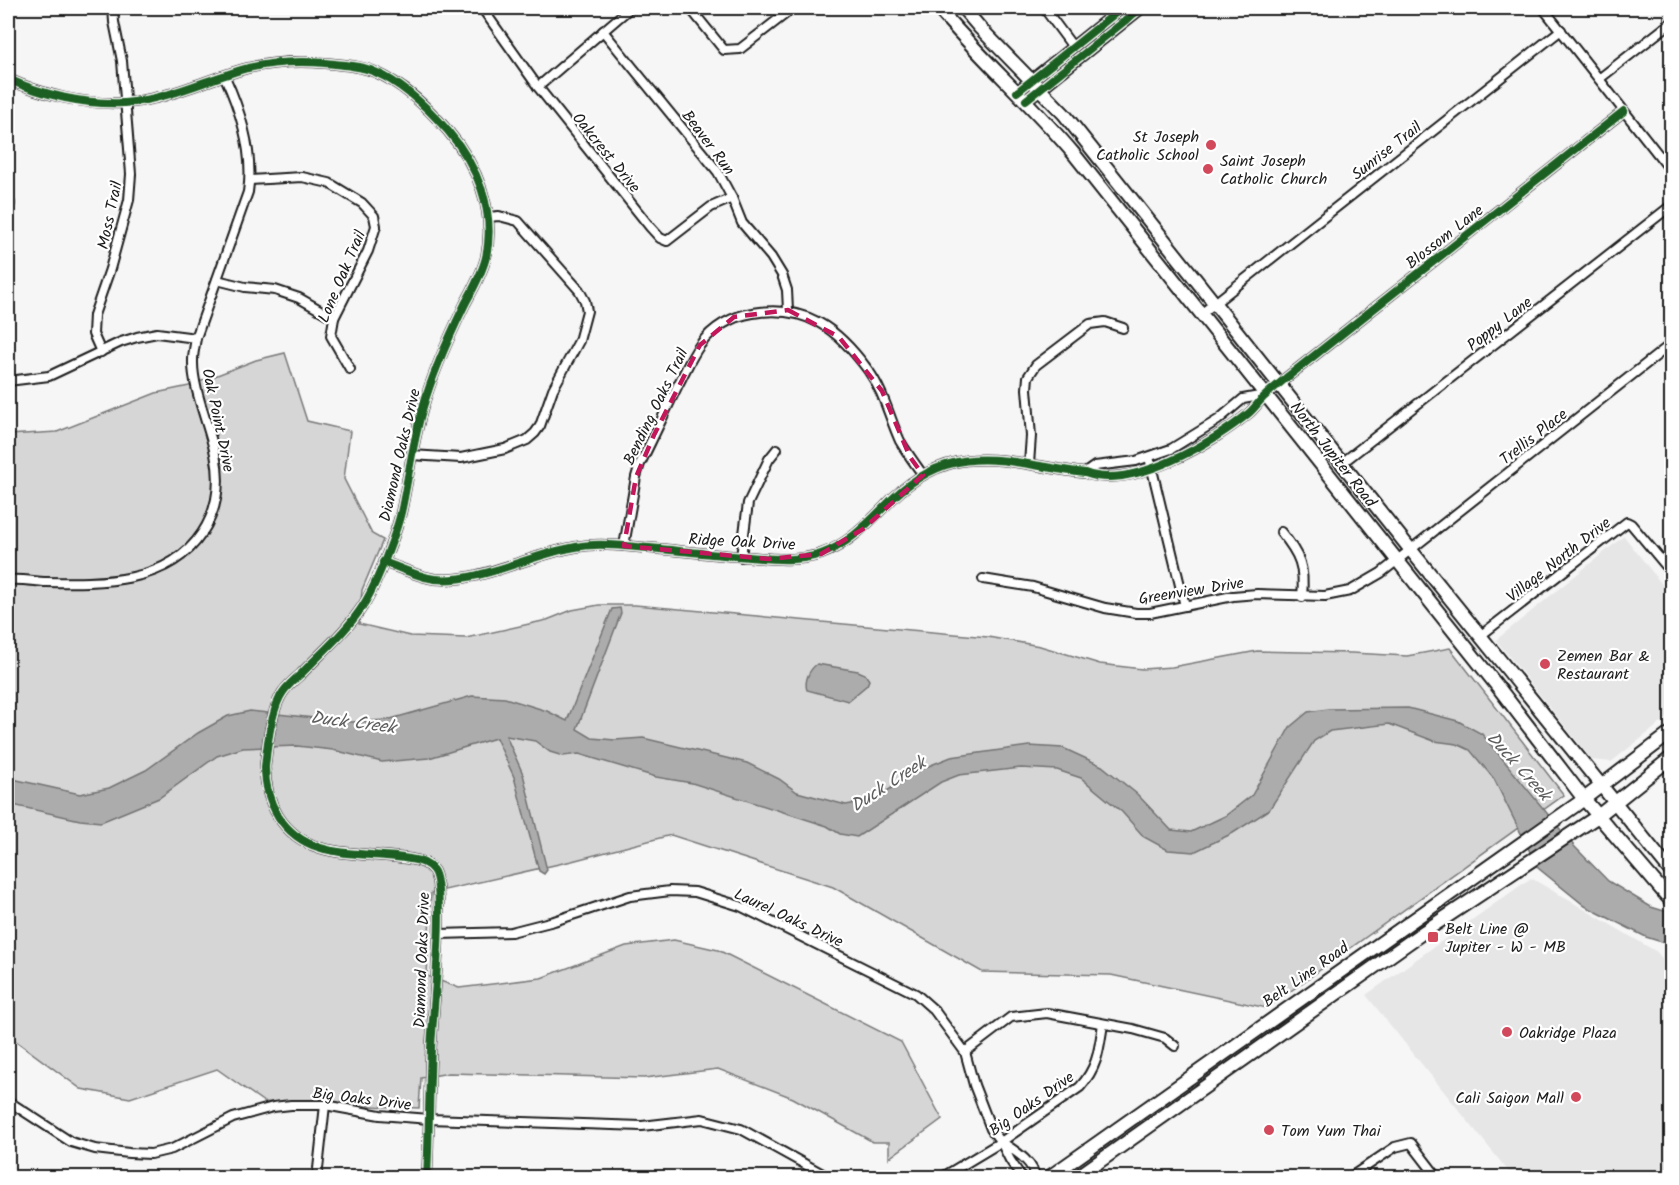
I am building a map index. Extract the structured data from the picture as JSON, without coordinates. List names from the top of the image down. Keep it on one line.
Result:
{"streets":{"main road":["North Jupiter Road","Belt Line Road"],"street":["Beaver Run","Sunrise Trail","Oakcrest Drive","Moss Trail","Blossom Lane","Lone Oak Trail","Poppy Lane","Bending Oaks Trail","Oak Point Drive","Trellis Place","Diamond Oaks Drive","Ridge Oak Drive","Village North Drive","Greenview Drive","Laurel Oaks Drive","Big Oaks Drive"]},"crossings":[["Beaver Run","Oakcrest Drive"],["Beaver Run","Bending Oaks Trail"],["Sunrise Trail","North Jupiter Road"],["Moss Trail","Diamond Oaks Drive"],["Blossom Lane","North Jupiter Road"],["Blossom Lane","Ridge Oak Drive"],["Lone Oak Trail","Oak Point Drive"],["Poppy Lane","North Jupiter Road"],["Bending Oaks Trail","Ridge Oak Drive"],["Oak Point Drive","Diamond Oaks Drive"],["Trellis Place","North Jupiter Road"],["Trellis Place","Greenview Drive"],["North Jupiter Road","Ridge Oak Drive"],["North Jupiter Road","Village North Drive"],["North Jupiter Road","Greenview Drive"],["North Jupiter Road","Belt Line Road"],["Diamond Oaks Drive","Ridge Oak Drive"],["Diamond Oaks Drive","Laurel Oaks Drive"],["Diamond Oaks Drive","Big Oaks Drive"],["Laurel Oaks Drive","Big Oaks Drive"]],"water":["Duck Creek"],"places":{"other":["St Joseph Catholic School","Saint Joseph Catholic Church","Zemen Bar & Restaurant","Oakridge Plaza","Cali Saigon Mall","Tom Yum Thai"],"transit":["Belt Line @ Jupiter - W - MB"]}}
